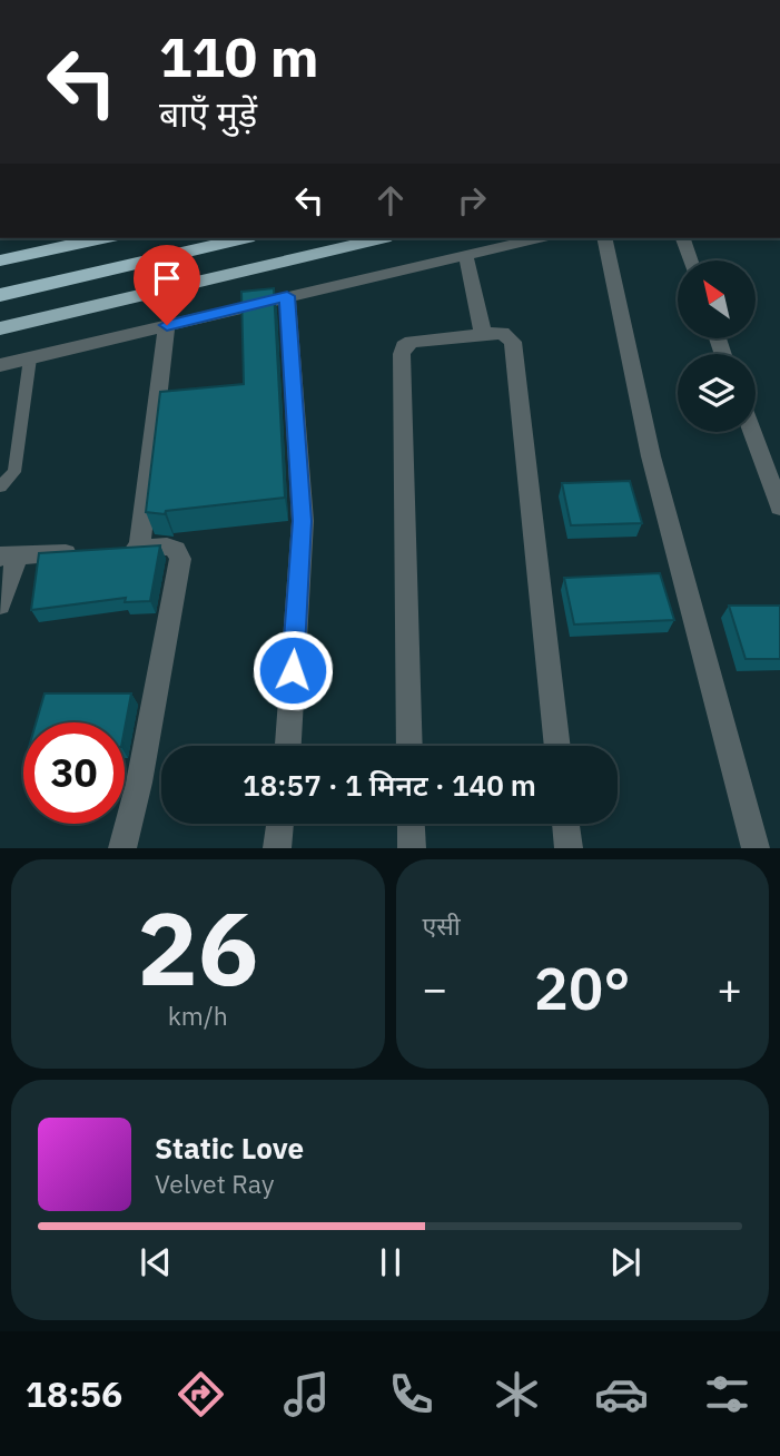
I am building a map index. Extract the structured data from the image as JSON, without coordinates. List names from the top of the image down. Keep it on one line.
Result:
{"north":"top left","page":{"turn":["110 m","बाएँ मुड़ें"],"limit":"30","trip":"18:57 · 1 मिनट · 140 m","tile":[["26","km/h"],"एसी"],"heat":["−","20°","+"],"song":["Static Love","Velvet Ray"],"tabs":"18:56"}}
